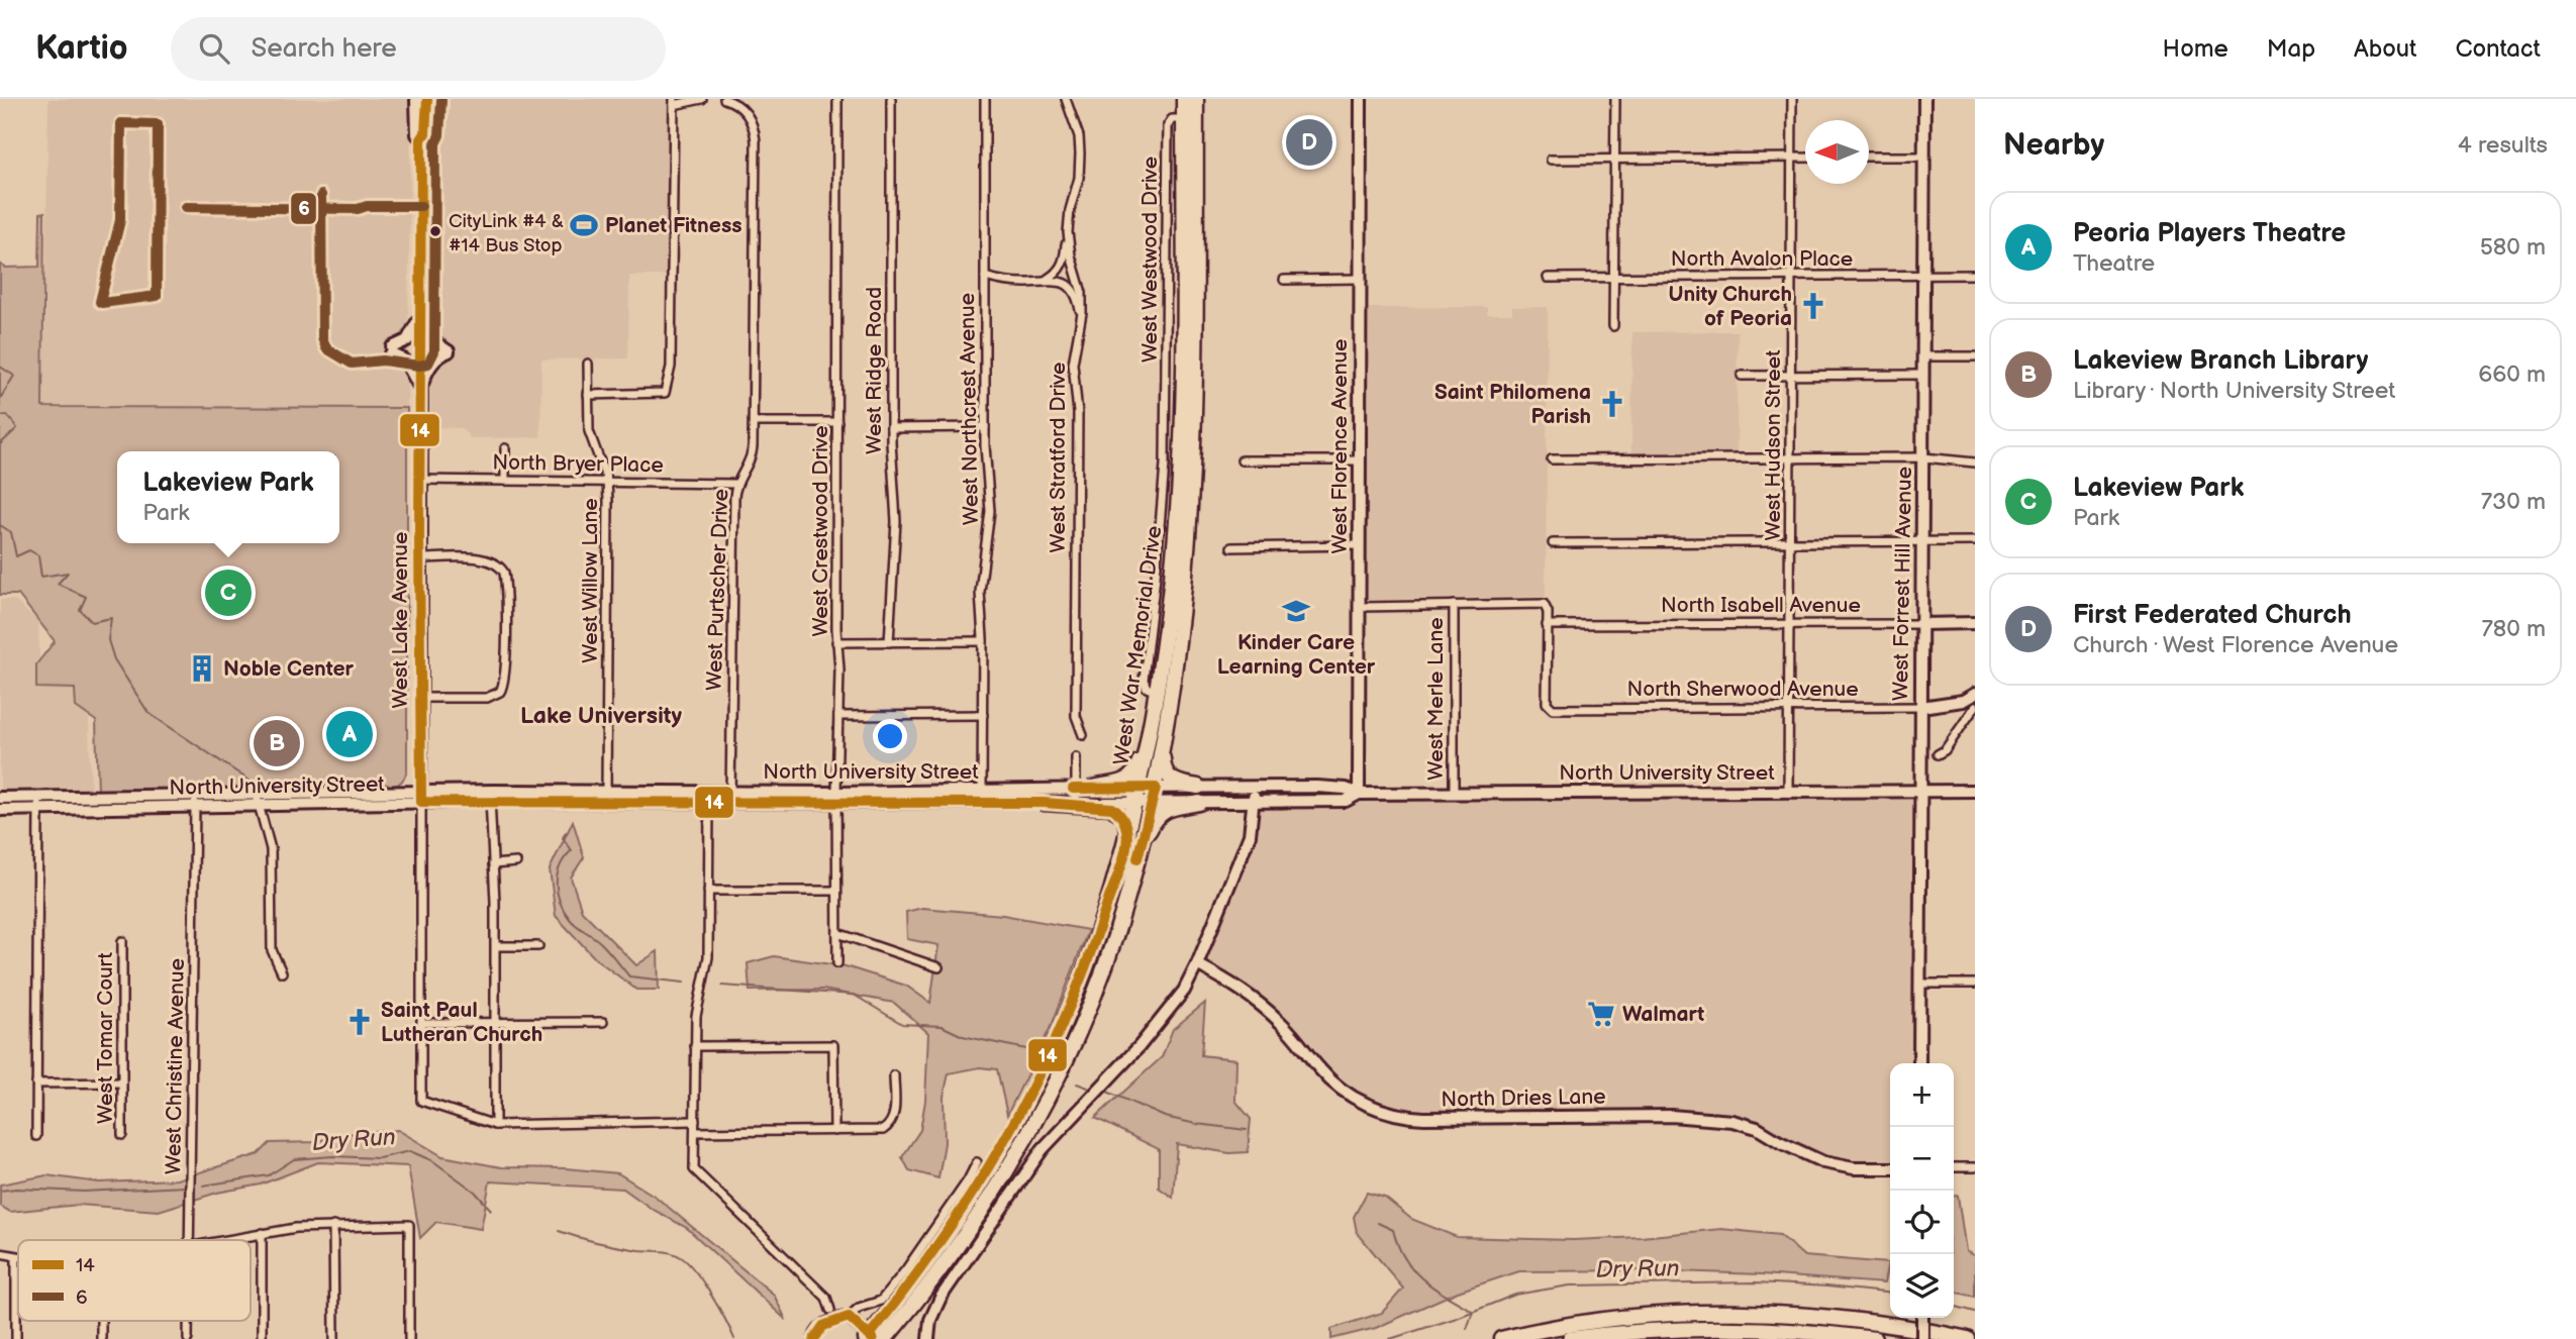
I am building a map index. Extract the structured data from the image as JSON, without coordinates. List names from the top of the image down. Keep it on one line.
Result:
{"streets":{"highway":["West War Memorial Drive"],"main road":["West Florence Avenue","West Forrest Hill Avenue","North Isabell Avenue","West Lake Avenue","North Sherwood Avenue","North University Street","North Dries Lane"],"street":["North Avalon Place","West Westwood Drive","West Ridge Road","West Northcrest Avenue","West Hudson Street","West Stratford Drive","North Bryer Place","West Crestwood Drive","West Willow Lane","West Purtscher Drive","West Merle Lane","West Tomar Court","West Christine Avenue"]},"crossings":[["North Avalon Place","West Hudson Street"],["North Avalon Place","West Forrest Hill Avenue"],["West Westwood Drive","West War Memorial Drive"],["West Northcrest Avenue","North University Street"],["West Hudson Street","North Isabell Avenue"],["West Hudson Street","North Sherwood Avenue"],["West Hudson Street","North University Street"],["West Florence Avenue","North University Street"],["North Bryer Place","West Willow Lane"],["North Bryer Place","West Purtscher Drive"],["North Bryer Place","West Lake Avenue"],["West Crestwood Drive","North University Street"],["West Willow Lane","North University Street"],["West Forrest Hill Avenue","North Isabell Avenue"],["West Forrest Hill Avenue","North Sherwood Avenue"],["West Forrest Hill Avenue","North University Street"],["West Purtscher Drive","North University Street"],["North Isabell Avenue","North Sherwood Avenue"],["West Lake Avenue","North University Street"],["West War Memorial Drive","North University Street"],["West Merle Lane","North University Street"],["North University Street","West Christine Avenue"]],"districts":["Lake University"],"water":["Dry Run"],"places":{"sports":["Planet Fitness"],"other":["CityLink #4 & #14 Bus Stop"],"church":["Unity Church of Peoria","Saint Philomena Parish","Saint Paul Lutheran Church"],"school or university":["Kinder Care Learning Center"],"building":["Noble Center"],"supermarket":["Walmart"]},"lines":["transit line 14","transit line 6"],"legend":["14","6"],"north":"left","page":{"header":"Kartio","search":"Search here","nav":["Home","Map","About","Contact"],"heading":["Nearby","4 results"],"pins":["D","C","A","B"],"list":[{"mark":"A","name":"Peoria Players Theatre","note":"Theatre","value":"580 m"},{"mark":"B","name":"Lakeview Branch Library","note":"Library · North University Street","value":"660 m"},{"mark":"C","name":"Lakeview Park","note":"Park","value":"730 m"},{"mark":"D","name":"First Federated Church","note":"Church · West Florence Avenue","value":"780 m"}],"popup":["Lakeview Park","Park"],"map_buttons":["+","−"]}}
